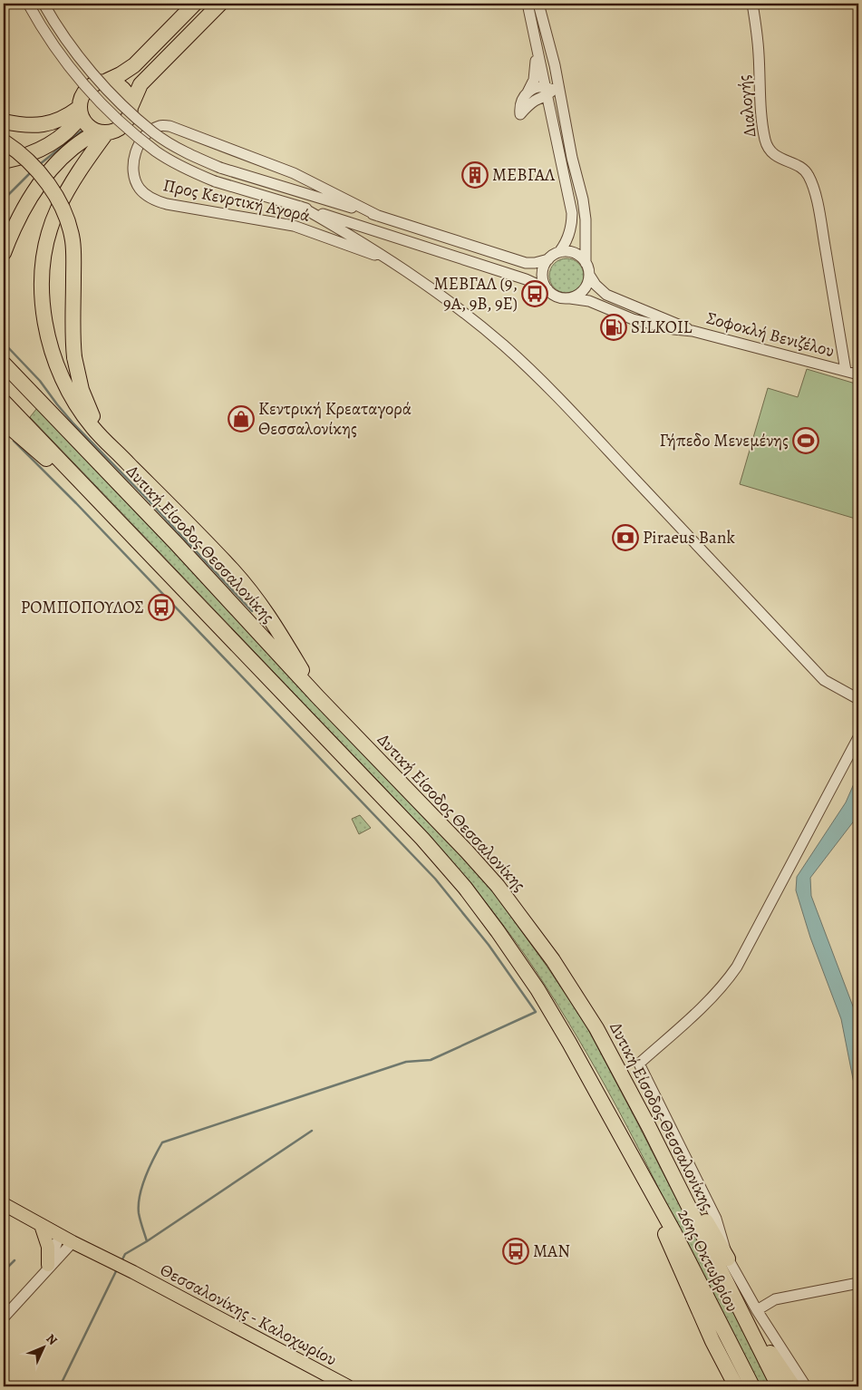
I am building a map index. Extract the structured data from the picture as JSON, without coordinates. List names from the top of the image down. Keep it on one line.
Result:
{"streets":{"highway":["Δυτική Είσοδος Θεσσαλονίκης","26ης Οκτωβρίου"],"main road":["Θεσσαλονίκης - Καλοχωρίου"],"street":["Διαλογής","Προς Κενρτική Αγορά","Σοφοκλή Βενιζέλου"]},"crossings":[["Διαλογής","Σοφοκλή Βενιζέλου"]],"places":{"building":["ΜΕΒΓΑΛ"],"bus stop":["ΜΕΒΓΑΛ (9, 9Α, 9Β, 9Ε)","ΡΟΜΠΟΠΟΥΛΟΣ","ΜΑΝ"],"fuel station":["SILKOIL"],"shop":["Κεντρική Κρεαταγορά Θεσσαλονίκης"],"sports":["Γήπεδο Μενεμένης"],"bank":["Piraeus Bank"]},"north":"top right"}
